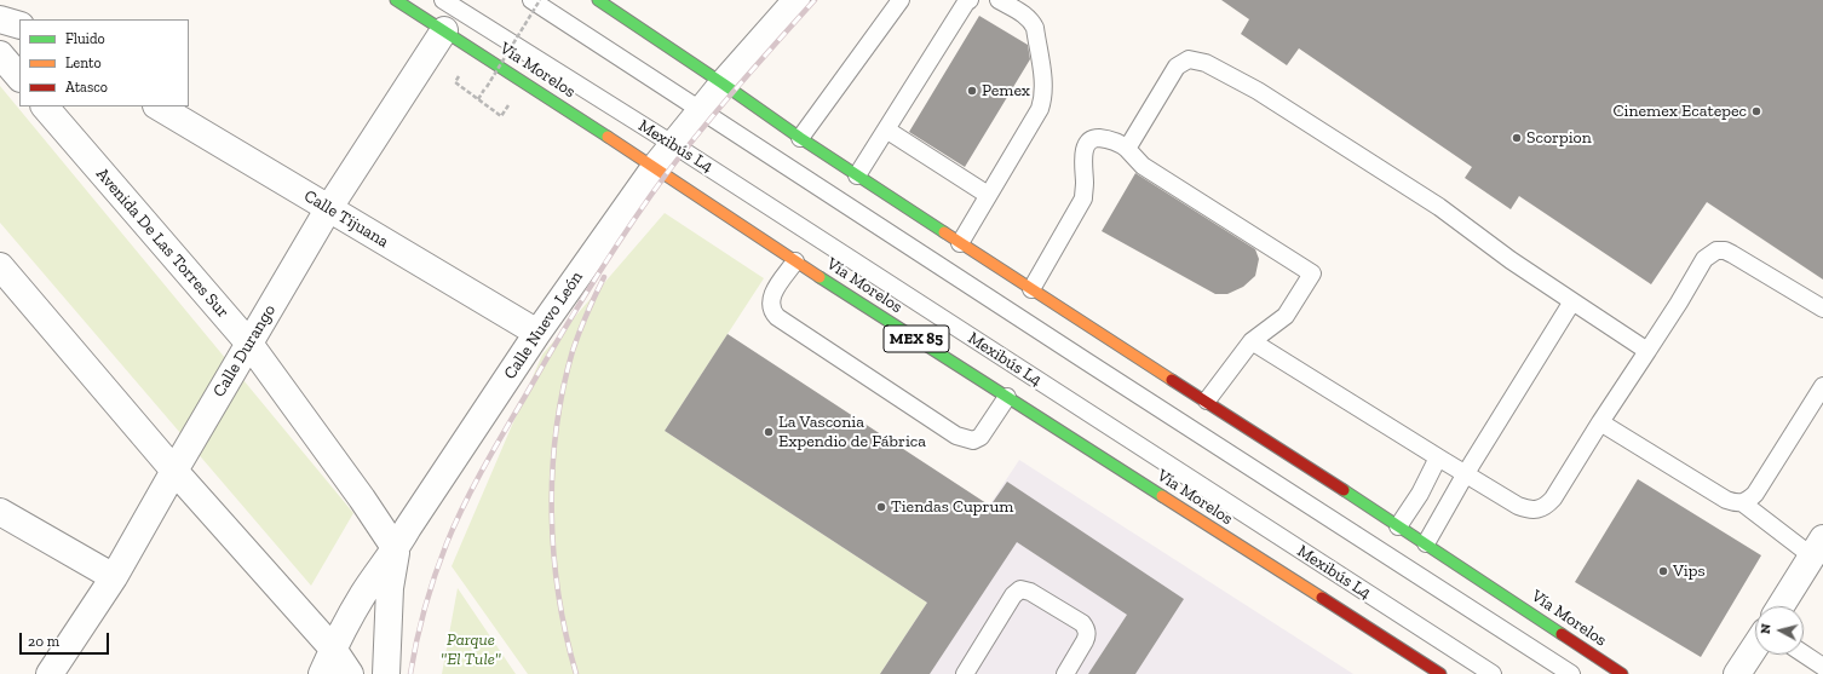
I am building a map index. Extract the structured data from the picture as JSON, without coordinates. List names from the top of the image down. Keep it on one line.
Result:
{"streets":{"main road":["Vía Morelos","MEX 85"],"street":["Calle Tijuana","Avenida De Las Torres Sur","Calle Nuevo León","Calle Durango"],"lane":["Mexibús L4"]},"crossings":[["Vía Morelos","Calle Nuevo León"],["Vía Morelos","Calle Durango"],["Mexibús L4","Calle Nuevo León"],["Calle Tijuana","Calle Nuevo León"],["Calle Tijuana","Calle Durango"],["Avenida De Las Torres Sur","Calle Nuevo León"],["Avenida De Las Torres Sur","Calle Durango"]],"parks":["Parque \"El Tule\""],"places":["Pemex","Cinemex Ecatepec","Scorpion","La Vasconia Expendio de Fábrica","Tiendas Cuprum","Vips"],"legend":["Fluido","Lento","Atasco"],"scale_bar":"20 m","north":"left"}
